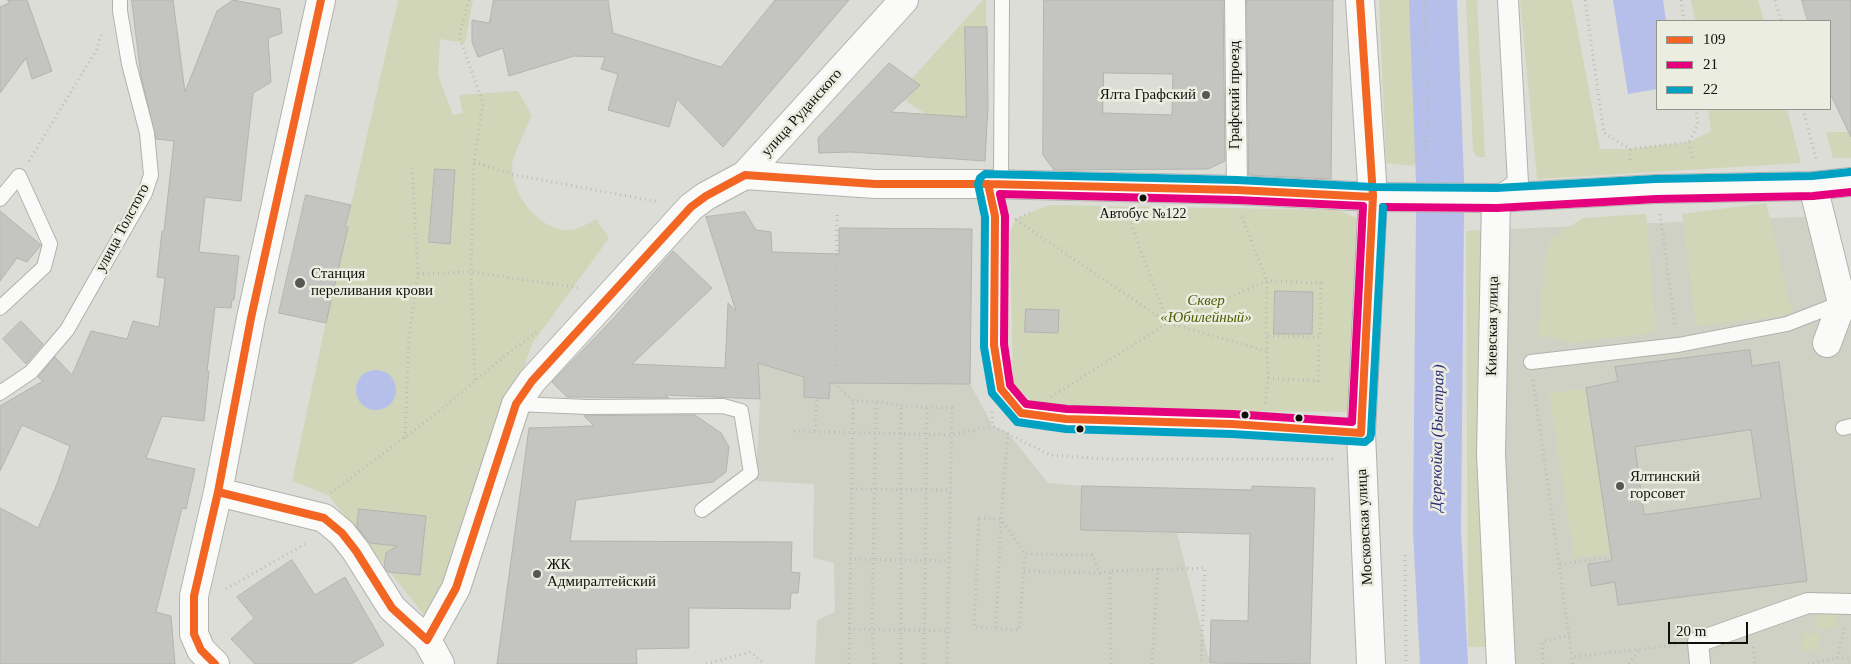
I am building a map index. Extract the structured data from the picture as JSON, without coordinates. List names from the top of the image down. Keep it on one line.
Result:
{"streets":{"main road":["улица Руданского","Киевская улица","Московская улица"],"street":["Графский проезд"],"lane":["улица Толстого"]},"water":["Дерекойка (Быстрая)"],"parks":["Сквер «Юбилейный»"],"places":["Ялта Графский","Автобус №122","Станция переливания крови","Ялтинский горсовет","ЖК Адмиралтейский"],"lines":["transit line 109","transit line 22","transit line 21"],"legend":["109","21","22"],"scale_bar":"20 m"}
